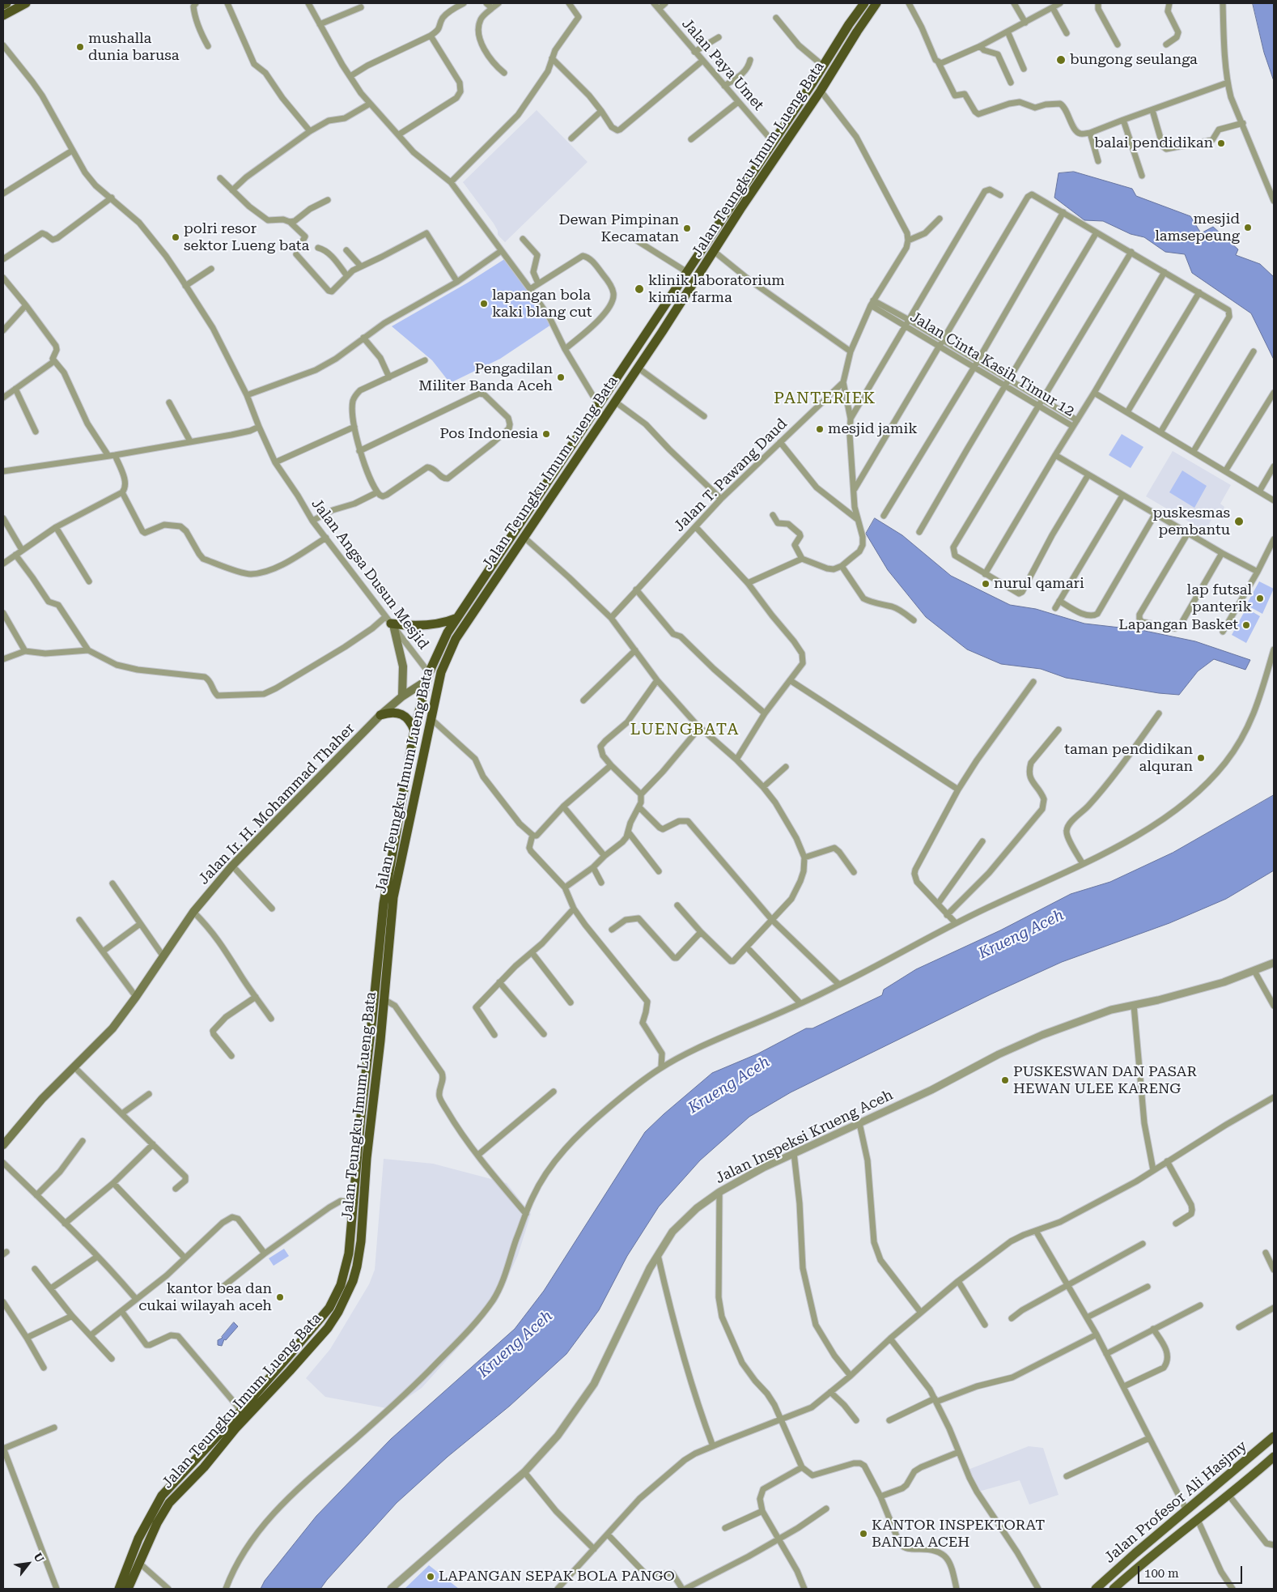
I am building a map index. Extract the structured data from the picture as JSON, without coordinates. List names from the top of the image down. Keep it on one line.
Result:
{"streets":{"highway":["Jalan Teungku Imum Lueng Bata"],"main road":["Jalan Ir. H. Mohammad Thaher","Jalan Profesor Ali Hasjmy"],"street":["Jalan Paya Umet","Jalan Cinta Kasih Timur 12","Jalan T. Pawang Daud","Jalan Angsa Dusun Mesjid","Jalan Inspeksi Krueng Aceh"]},"crossings":[["Jalan Paya Umet","Jalan Teungku Imum Lueng Bata"],["Jalan Teungku Imum Lueng Bata","Jalan Angsa Dusun Mesjid"],["Jalan Teungku Imum Lueng Bata","Jalan Ir. H. Mohammad Thaher"],["Jalan Angsa Dusun Mesjid","Jalan Ir. H. Mohammad Thaher"]],"districts":["PANTERIEK","LUENGBATA"],"water":["Krueng Aceh"],"places":["mushalla dunia barusa","bungong seulanga","balai pendidikan","mesjid lamsepeung","Dewan Pimpinan Kecamatan","polri resor sektor Lueng bata","klinik laboratorium kimia farma","lapangan bola kaki blang cut","Pengadilan Militer Banda Aceh","mesjid jamik","Pos Indonesia","puskesmas pembantu","nurul qamari","lap futsal panterik","Lapangan Basket","taman pendidikan alquran","PUSKESWAN DAN PASAR HEWAN ULEE KARENG","kantor bea dan cukai wilayah aceh","KANTOR INSPEKTORAT BANDA ACEH","LAPANGAN SEPAK BOLA PANGO"],"scale_bar":"100 m","north":"top right"}
